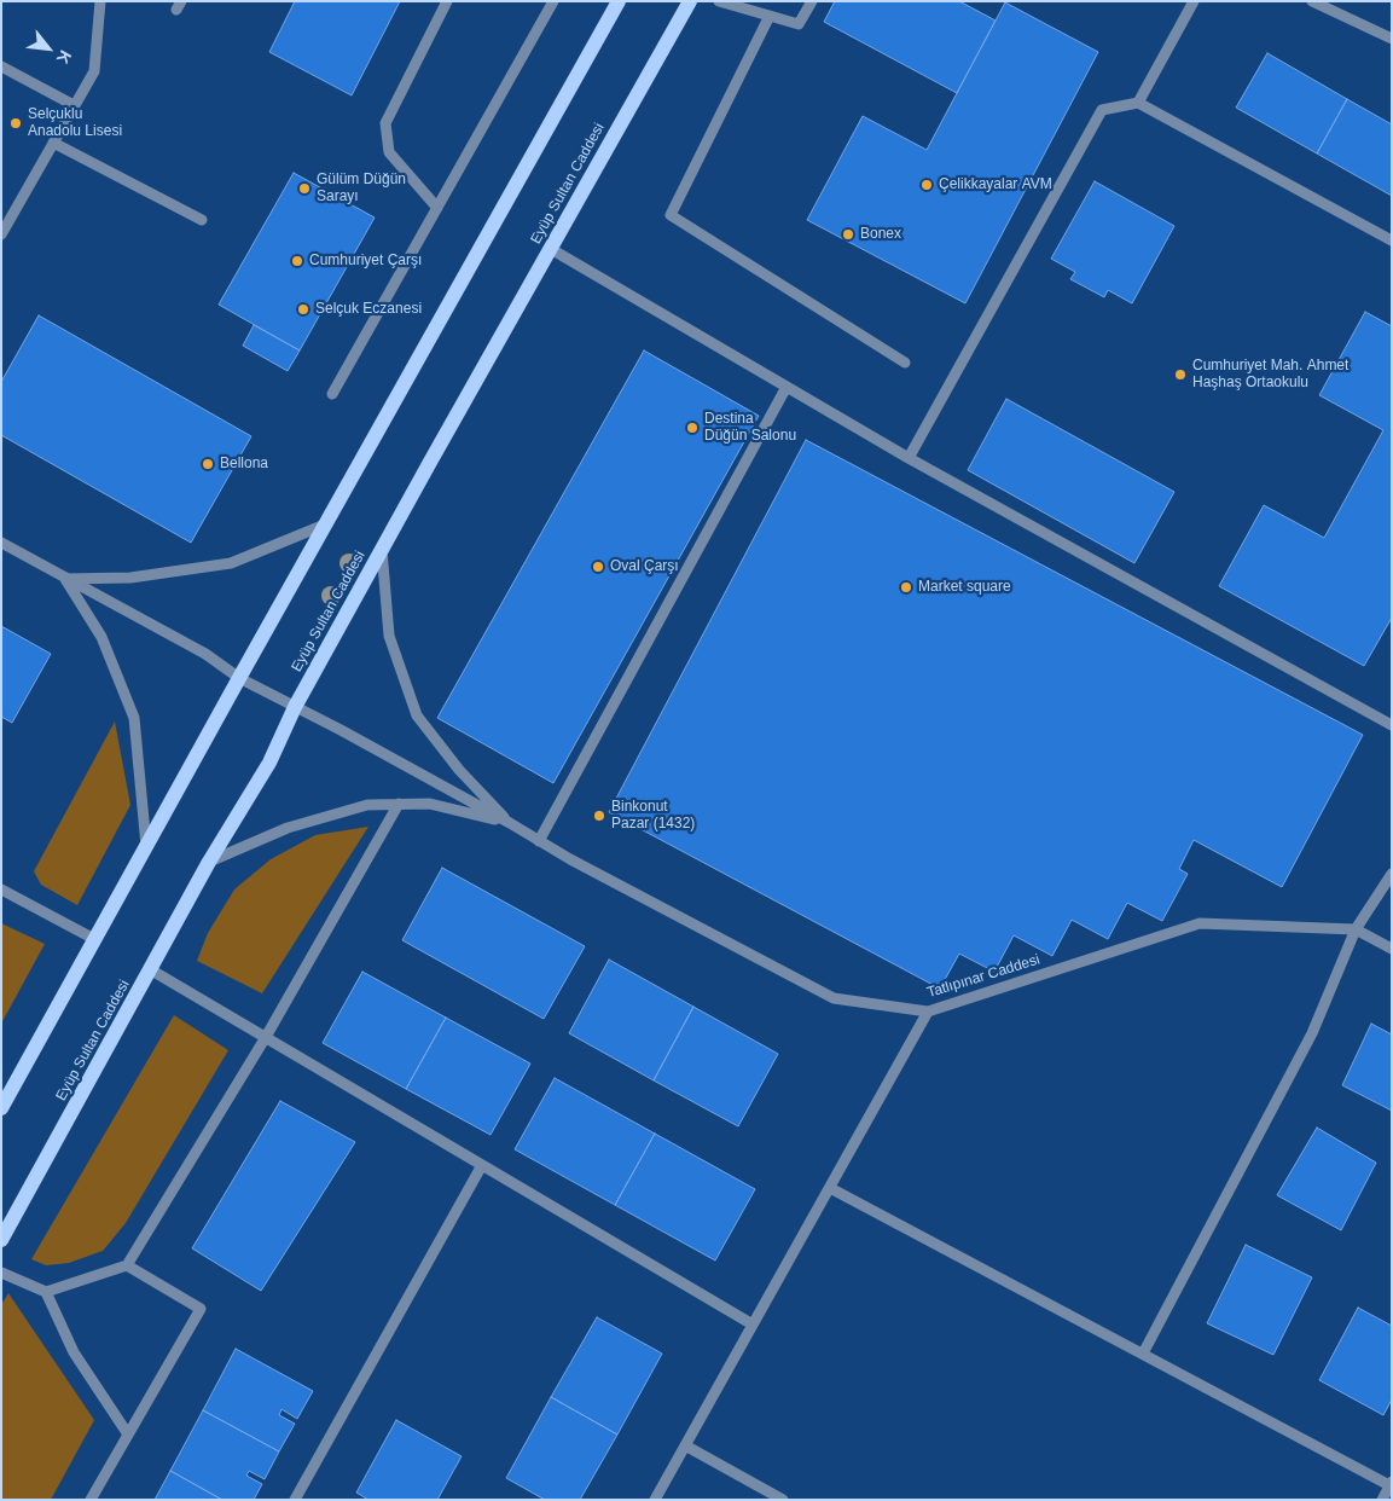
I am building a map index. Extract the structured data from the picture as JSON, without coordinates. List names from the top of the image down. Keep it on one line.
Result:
{"streets":{"main road":["Eyüp Sultan Caddesi"],"street":["Tatlıpınar Caddesi"]},"places":["Selçuklu Anadolu Lisesi","Çelikkayalar AVM","Gülüm Düğün Sarayı","Bonex","Cumhuriyet Çarşı","Selçuk Eczanesi","Cumhuriyet Mah. Ahmet Haşhaş Ortaokulu","Destina Düğün Salonu","Bellona","Oval Çarşı","Market square","Binkonut Pazar (1432)"],"north":"bottom right"}
